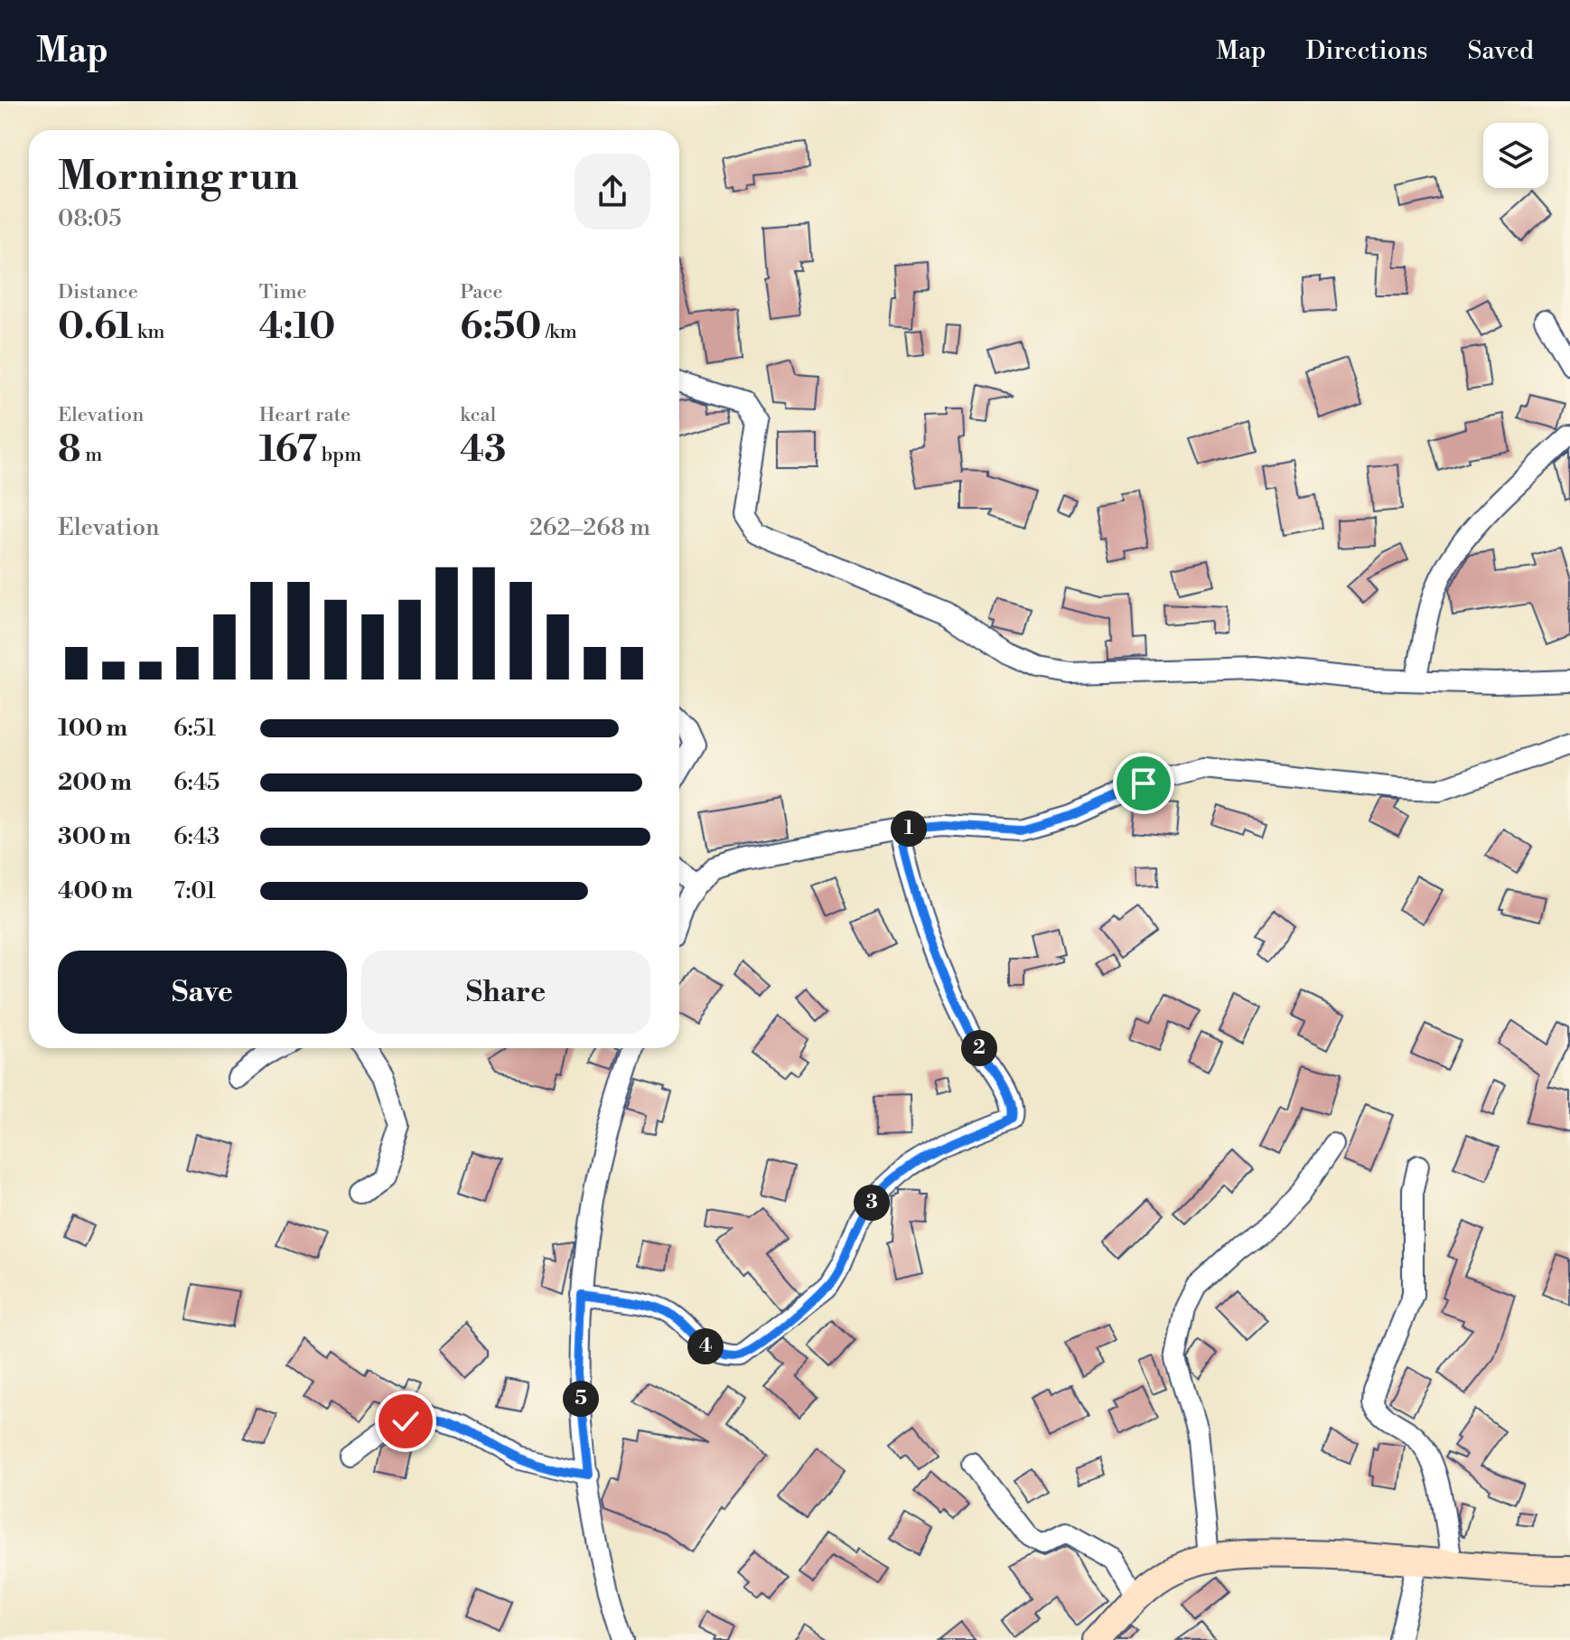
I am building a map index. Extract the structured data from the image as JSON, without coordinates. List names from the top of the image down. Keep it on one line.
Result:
{"page":{"header":"Map","nav":["Map","Directions","Saved"],"heading":["Morning run","08:05"],"stats":[["Distance","0.61 km"],["Time","4:10"],["Pace","6:50 /km"],["Elevation","8 m"],["Heart rate","167 bpm"],["kcal","43"]],"chart":["Elevation","262–268 m"],"list":[{"name":"100 m","note":"6:51"},{"name":"200 m","note":"6:45"},{"name":"300 m","note":"6:43"},{"name":"400 m","note":"7:01"}],"pins":["1","2","3","4","5"],"buttons":["Save","Share"]}}
